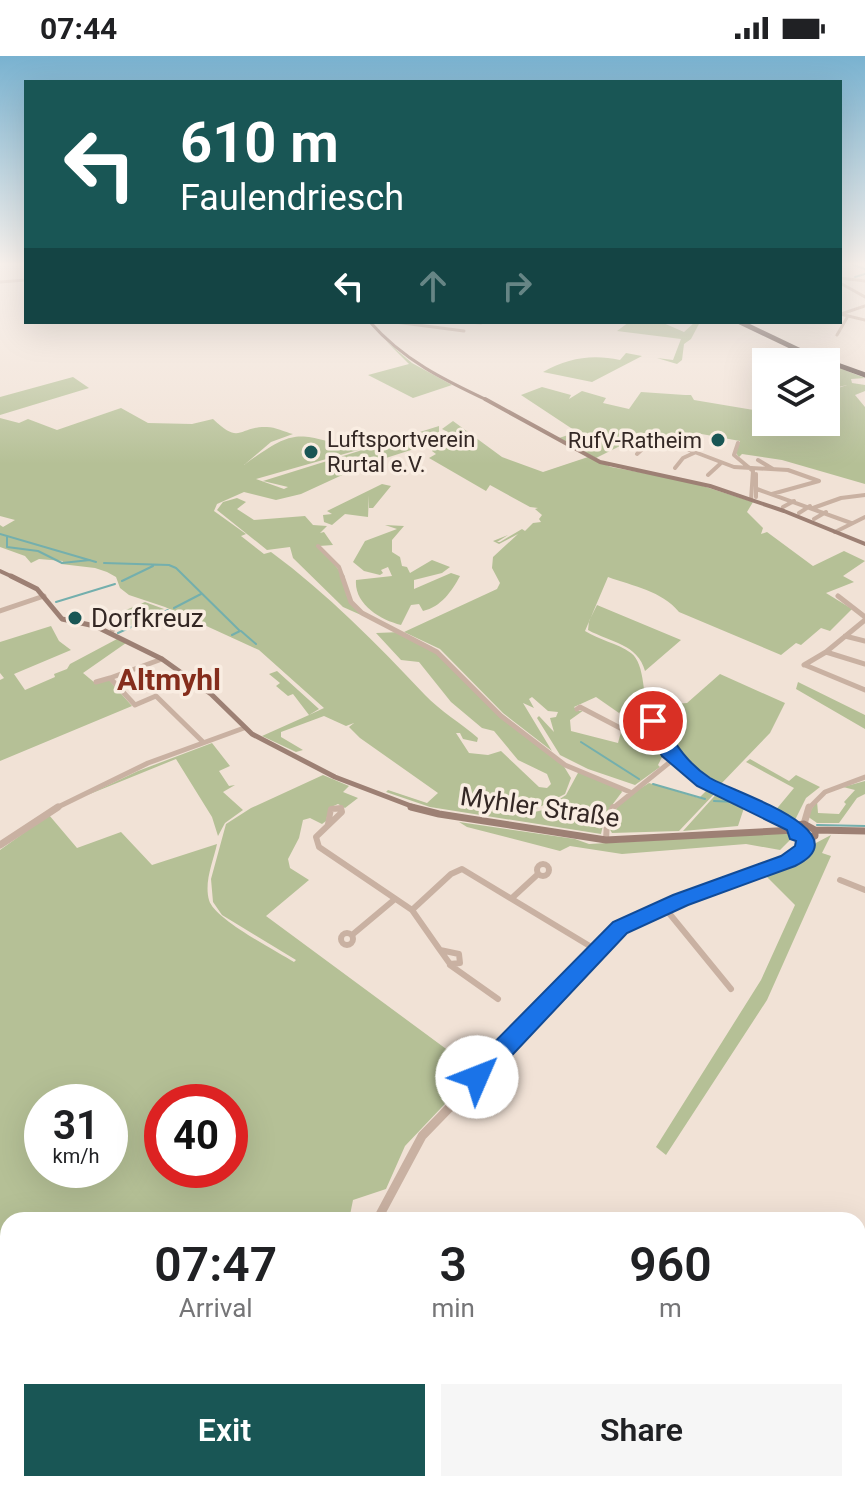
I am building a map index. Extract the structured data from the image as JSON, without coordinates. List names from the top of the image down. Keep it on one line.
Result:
{"streets":{"main road":["Myhler Straße"]},"districts":["Altmyhl"],"places":["RufV-Ratheim","Luftsportverein Rurtal e.V.","Dorfkreuz"],"page":{"status":"07:44","turn":["610 m","Faulendriesch"],"speed":"31 km/h","limit":"40","eta":["07:47","Arrival","3","min","960","m"],"buttons":["Exit","Share"]}}
